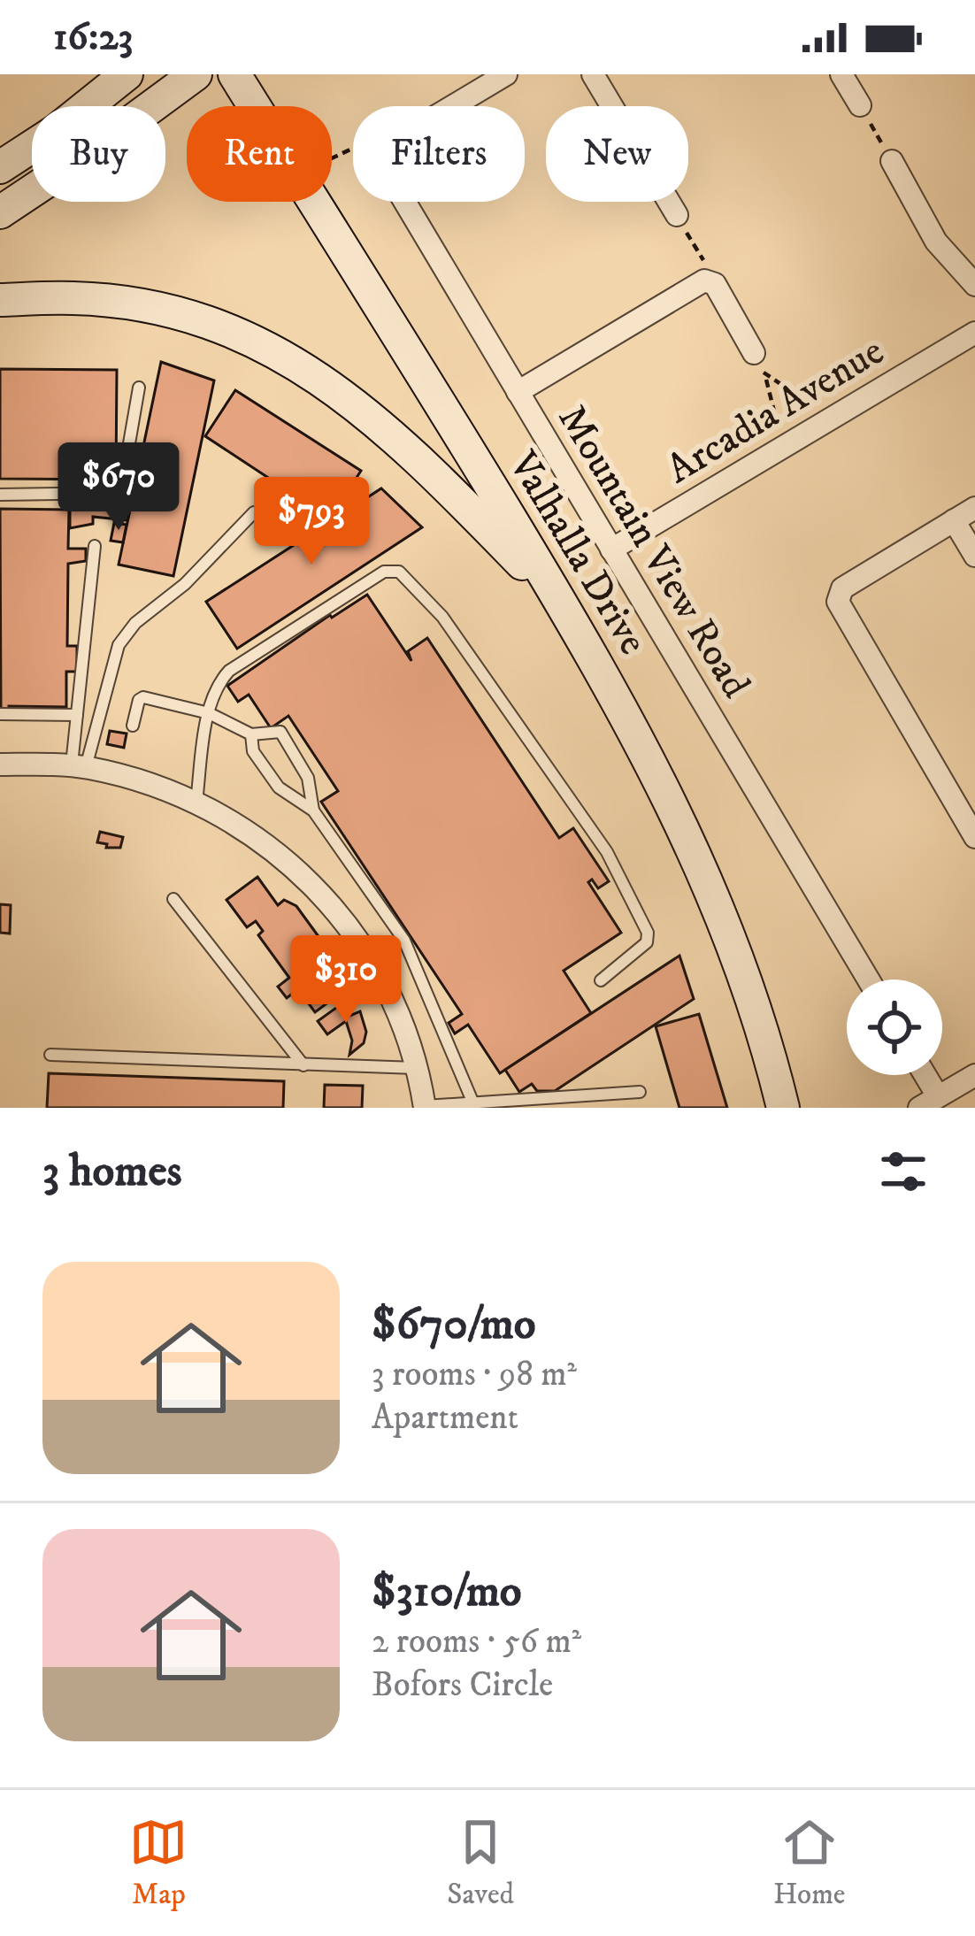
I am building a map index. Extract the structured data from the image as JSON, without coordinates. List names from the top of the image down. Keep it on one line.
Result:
{"streets":{"main road":["Valhalla Drive"],"street":["Arcadia Avenue","Mountain View Road"]},"crossings":[["Arcadia Avenue","Mountain View Road"]],"page":{"status":"16:23","chip":["Buy","Rent","Filters","New"],"price":["$670","$793","$310"],"heading":"3 homes","list":[{"name":"$670/mo","note":"3 rooms · 98 m² · Apartment"},{"name":"$310/mo","note":"2 rooms · 56 m² · Bofors Circle"}],"tabs":["Map","Saved","Home"]}}
